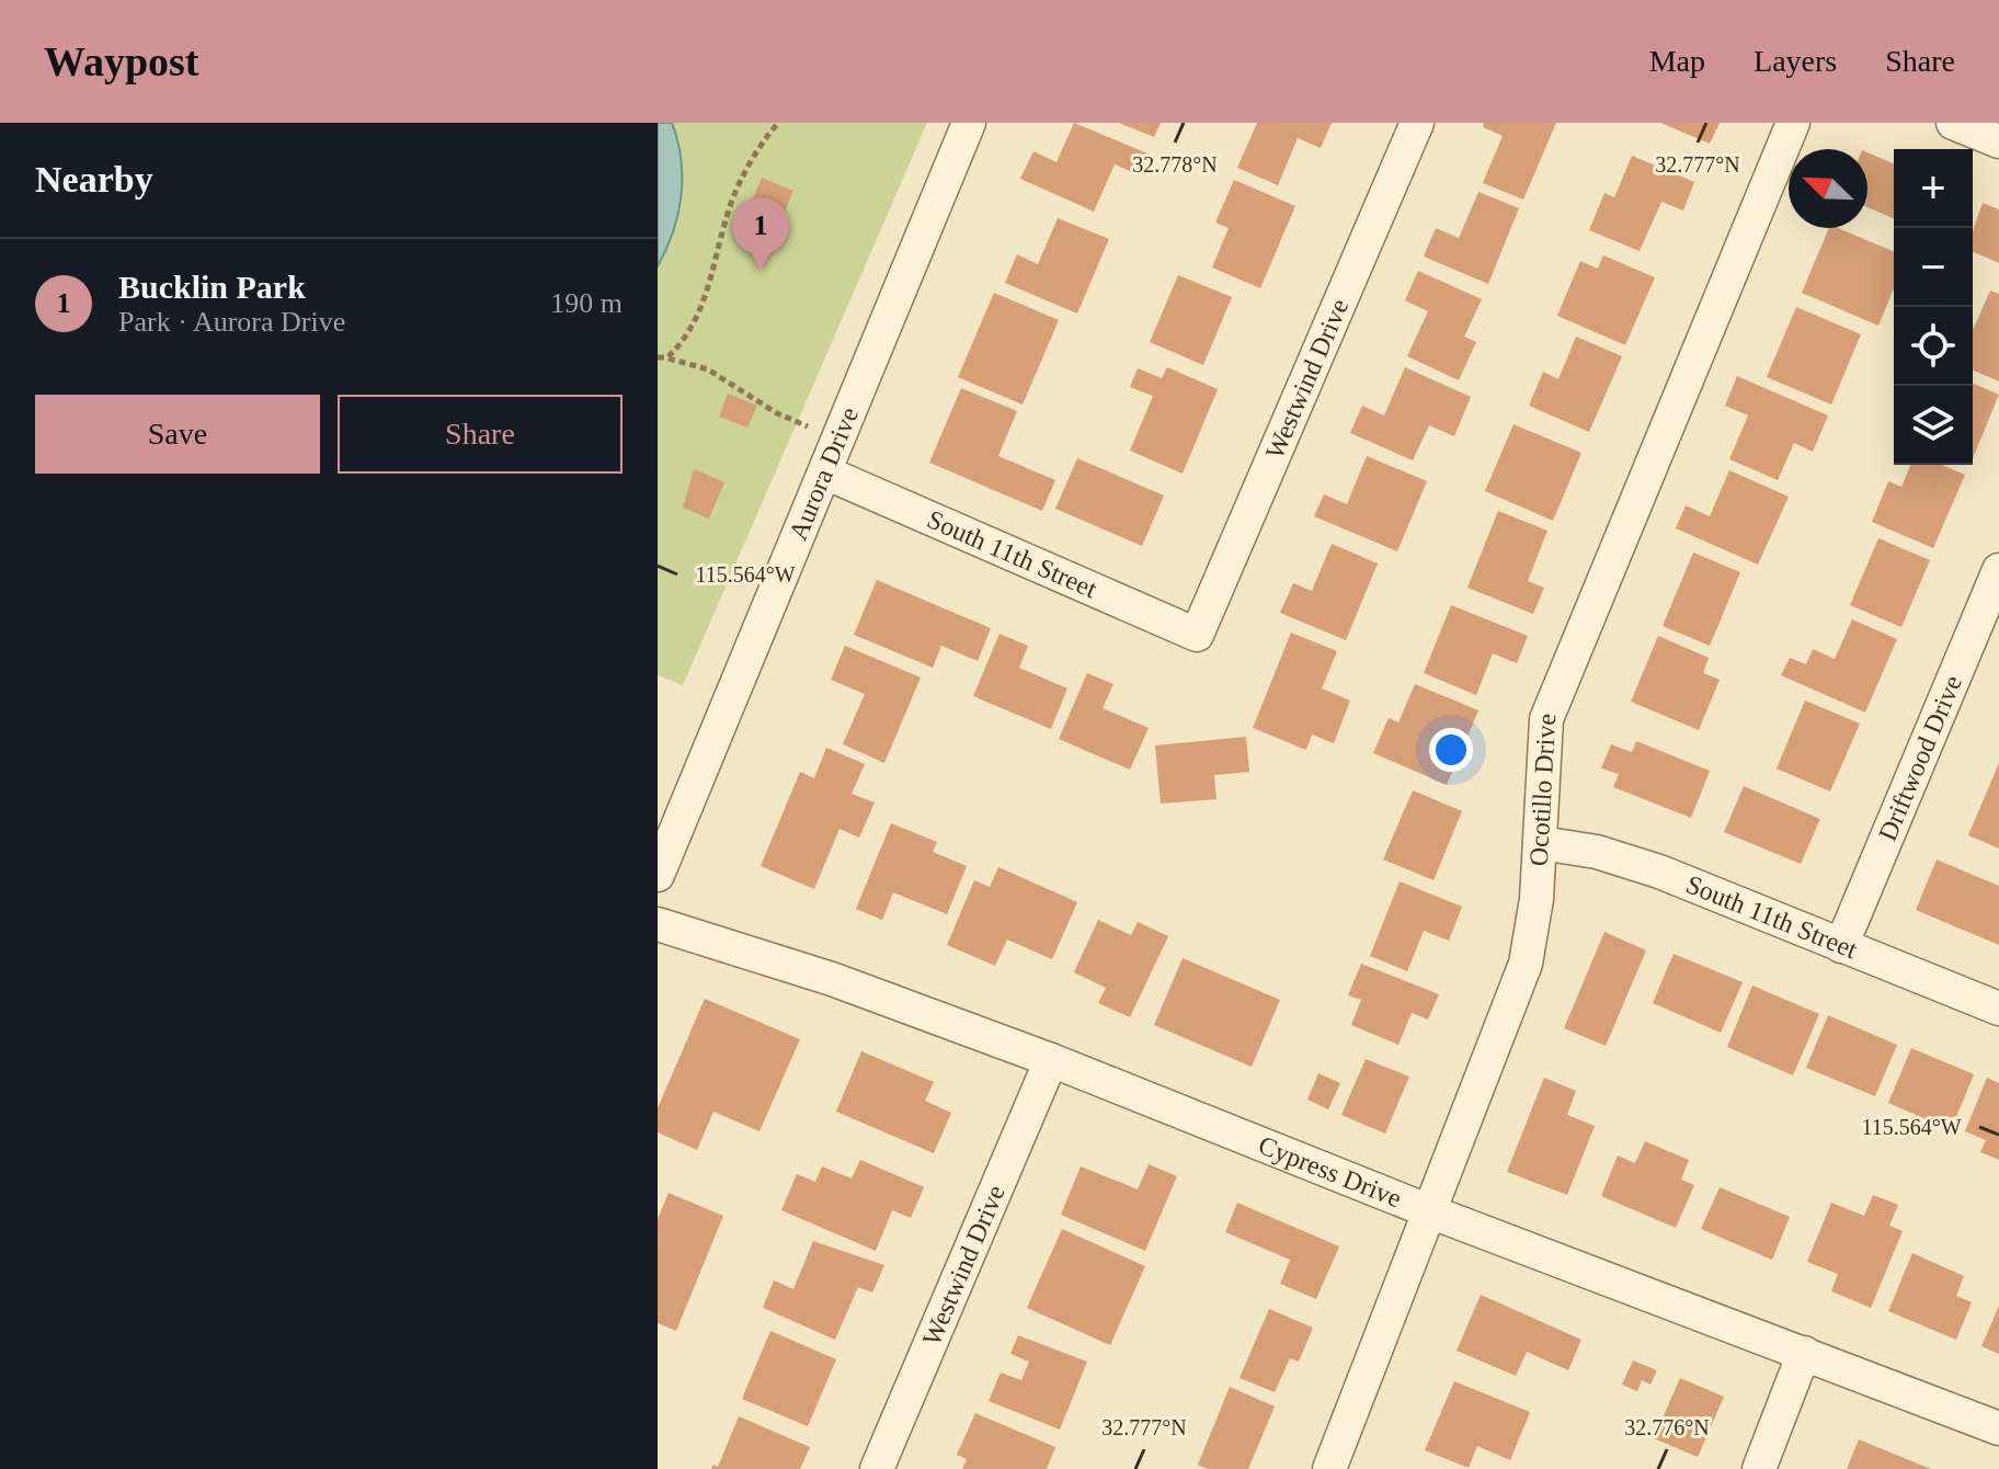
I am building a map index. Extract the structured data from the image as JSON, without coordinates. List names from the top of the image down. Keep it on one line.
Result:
{"streets":{"street":["Westwind Drive","Aurora Drive","South 11th Street","Driftwood Drive","Ocotillo Drive","Cypress Drive"]},"crossings":[["Westwind Drive","South 11th Street"],["Westwind Drive","Cypress Drive"],["Aurora Drive","South 11th Street"],["South 11th Street","Driftwood Drive"],["South 11th Street","Ocotillo Drive"],["Ocotillo Drive","Cypress Drive"]],"north":"top left","page":{"header":"Waypost","nav":["Map","Layers","Share"],"heading":"Nearby","map_buttons":["+","−"],"pins":"1","list":[{"mark":"1","name":"Bucklin Park","note":"Park · Aurora Drive","value":"190 m"}],"buttons":["Save","Share"]},"coordinates":["32.778°N","32.777°N","115.564°W","32.776°N"]}
